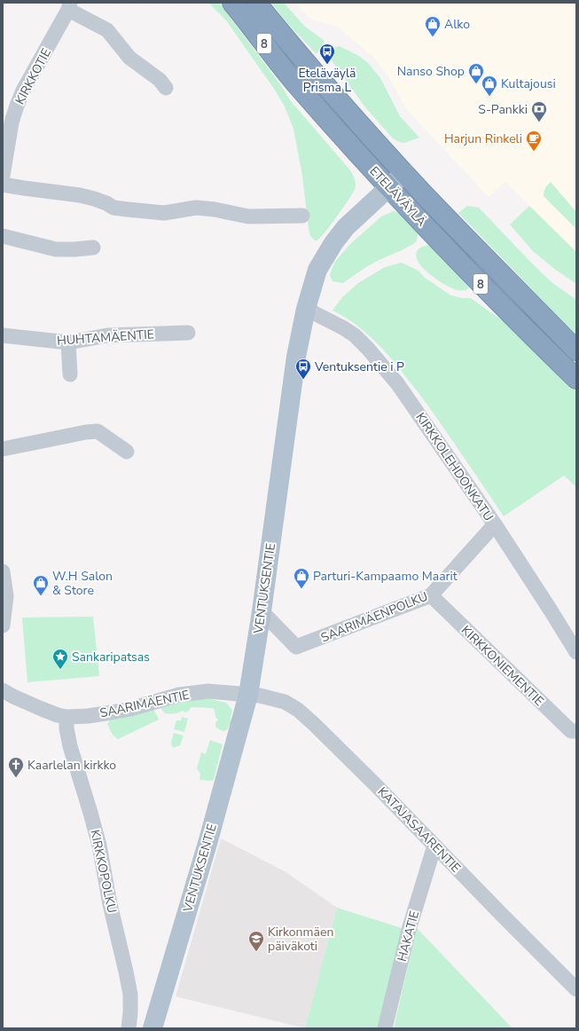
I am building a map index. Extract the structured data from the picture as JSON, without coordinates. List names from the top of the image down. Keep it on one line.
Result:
{"streets":{"highway":["8","ETELÄVÄYLÄ"],"main road":["VENTUKSENTIE"],"street":["KIRKKOTIE","HUHTAMÄENTIE","KIRKKOLEHDONKATU","SAARIMÄENPOLKU","KIRKKONIEMENTIE","SAARIMÄENTIE","KATAJASAARENTIE","KIRKKOPOLKU","HAKATIE"]},"crossings":[["ETELÄVÄYLÄ","VENTUKSENTIE"],["KIRKKOLEHDONKATU","VENTUKSENTIE"],["KIRKKOLEHDONKATU","SAARIMÄENPOLKU"],["VENTUKSENTIE","SAARIMÄENPOLKU"],["VENTUKSENTIE","SAARIMÄENTIE"],["VENTUKSENTIE","KATAJASAARENTIE"],["SAARIMÄENPOLKU","KIRKKONIEMENTIE"],["SAARIMÄENTIE","KATAJASAARENTIE"],["SAARIMÄENTIE","KIRKKOPOLKU"],["KATAJASAARENTIE","HAKATIE"]],"places":{"shop":["Alko","Nanso Shop","Kultajousi","Parturi-Kampaamo Maarit","W.H Salon & Store"],"bus stop":["Eteläväylä Prisma L","Ventuksentie i P"],"bank":["S-Pankki"],"cafe":["Harjun Rinkeli"],"place":["Sankaripatsas"],"church":["Kaarlelan kirkko"],"school or university":["Kirkonmäen päiväkoti"]}}
